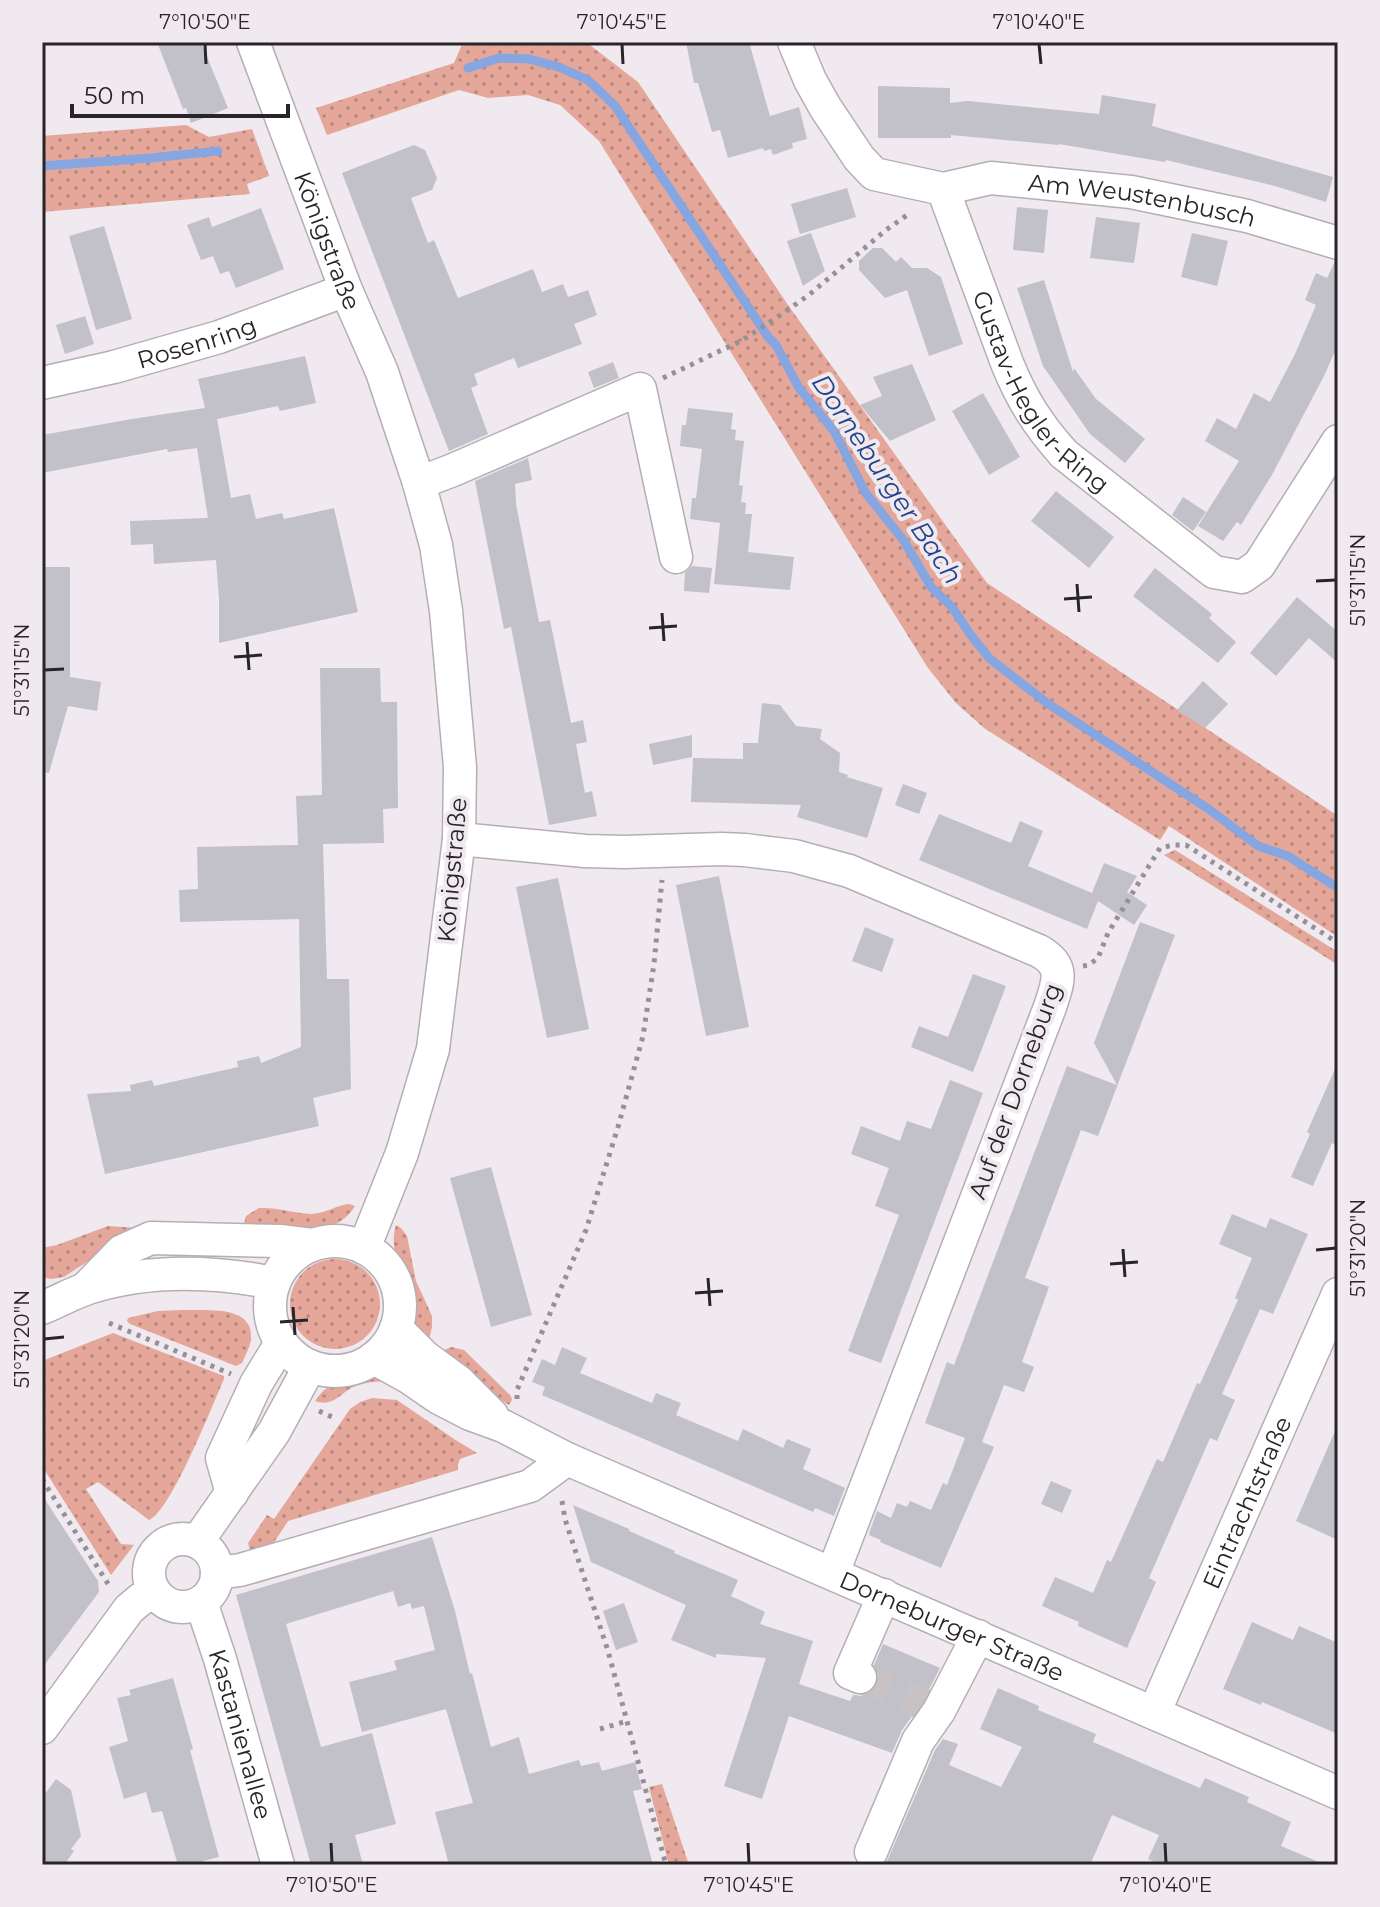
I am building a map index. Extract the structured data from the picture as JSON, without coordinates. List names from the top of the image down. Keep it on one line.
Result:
{"streets":{"street":["Am Weustenbusch","Königstraße","Rosenring","Gustav-Hegler-Ring","Auf der Dorneburg","Eintrachtstraße","Dorneburger Straße","Kastanienallee"]},"crossings":[["Am Weustenbusch","Gustav-Hegler-Ring"],["Königstraße","Rosenring"],["Königstraße","Auf der Dorneburg"],["Königstraße","Dorneburger Straße"],["Auf der Dorneburg","Dorneburger Straße"],["Eintrachtstraße","Dorneburger Straße"]],"water":["Dorneburger Bach"],"scale_bar":"50 m","coordinates":["7°10'50\"E","7°10'45\"E","7°10'40\"E","51°31'15\"N","51°31'20\"N"]}
